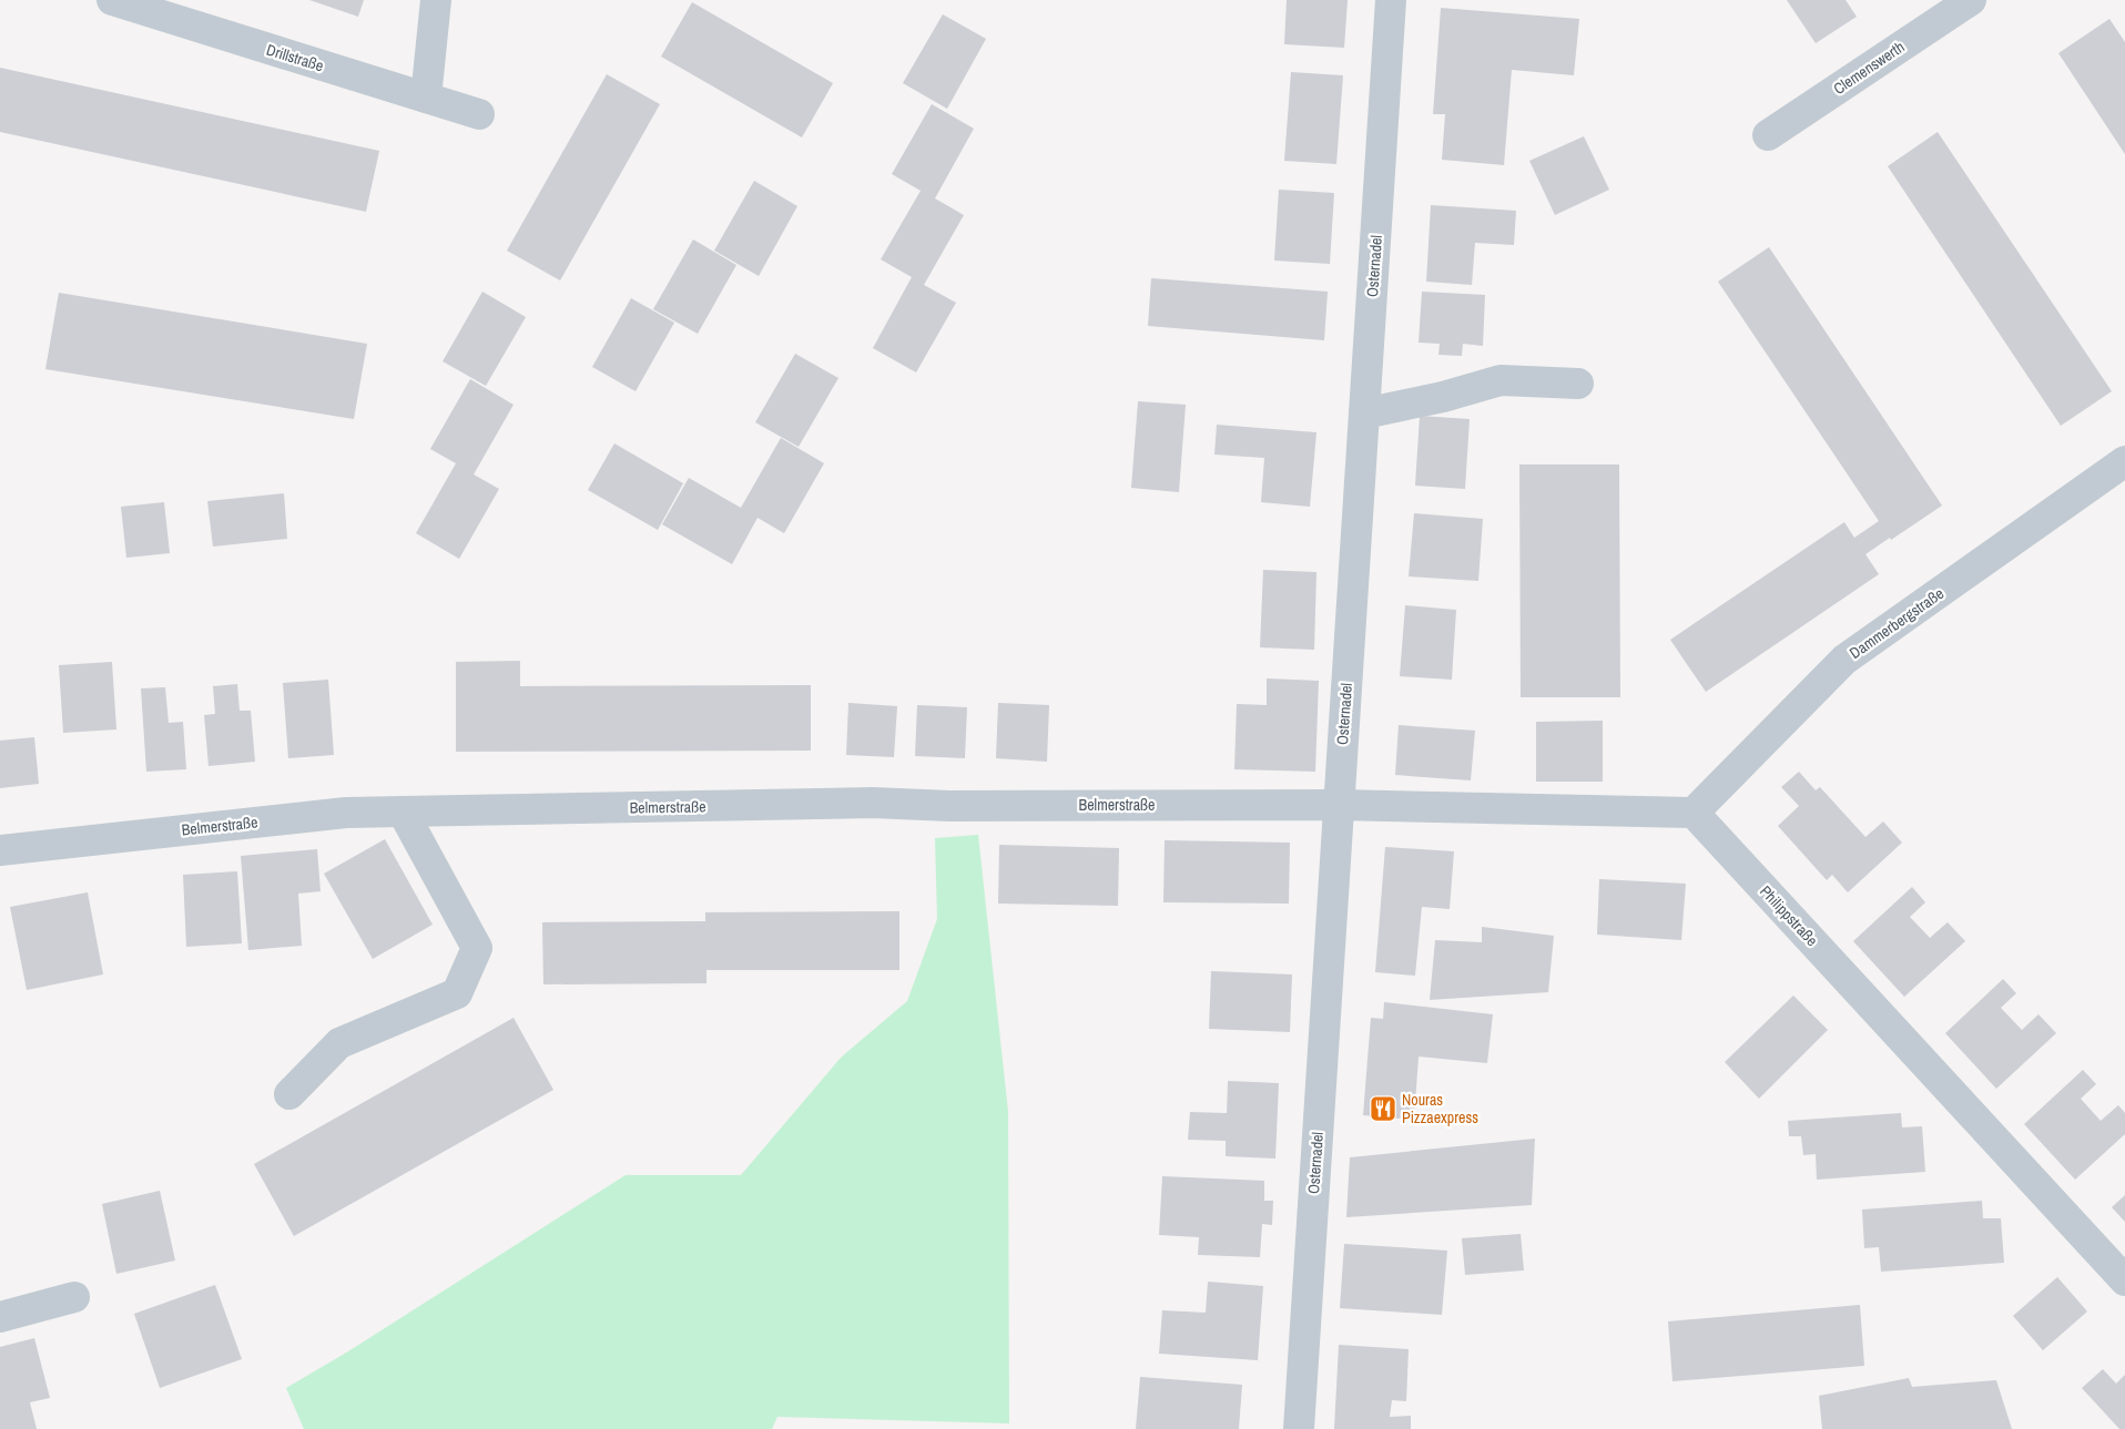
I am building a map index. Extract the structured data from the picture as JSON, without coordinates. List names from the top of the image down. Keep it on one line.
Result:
{"streets":{"street":["Drillstraße","Clemenswerth","Osternadel","Dammerbergstraße","Belmerstraße","Philippstraße"]},"crossings":[["Osternadel","Belmerstraße"],["Dammerbergstraße","Philippstraße"]],"places":{"restaurant":["Nouras Pizzaexpress"]}}
